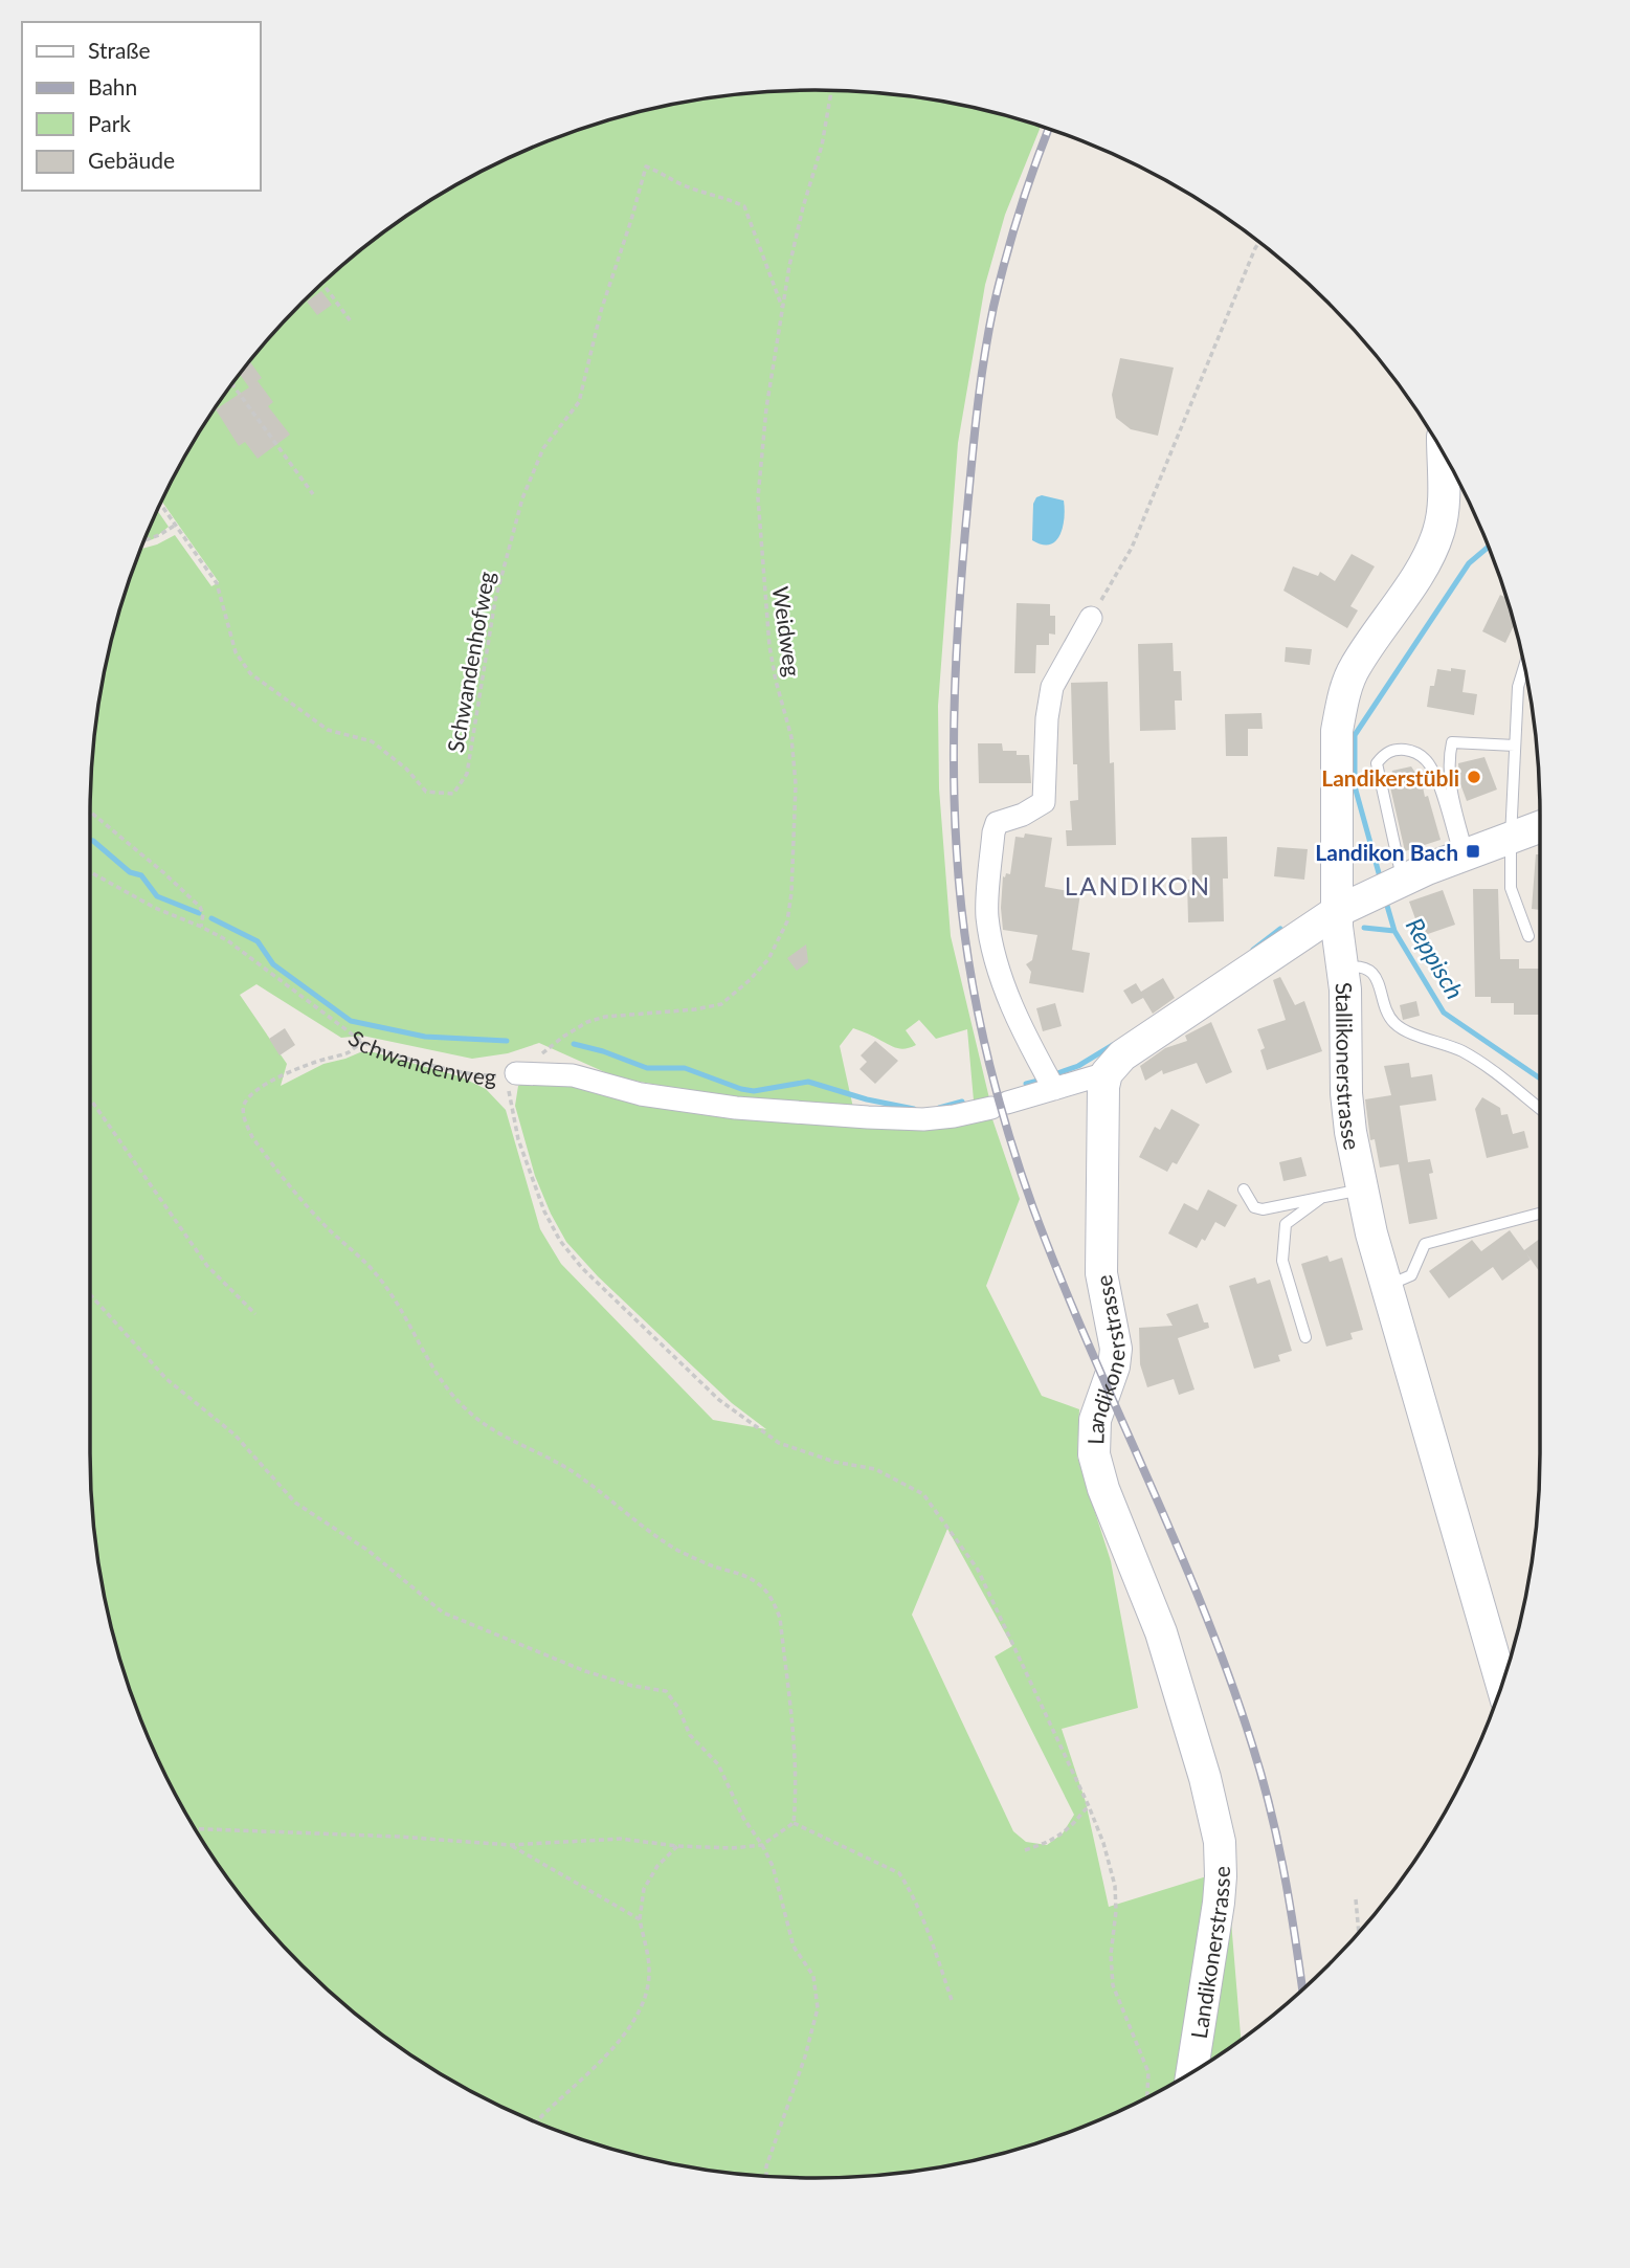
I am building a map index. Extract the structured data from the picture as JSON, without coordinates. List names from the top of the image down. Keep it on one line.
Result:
{"streets":{"street":["Schwandenweg","Stallikonerstrasse","Landikonerstrasse"],"path":["Weidweg","Schwandenhofweg"]},"crossings":[["Weidweg","Schwandenhofweg"],["Schwandenweg","Landikonerstrasse"]],"districts":["LANDIKON"],"water":["Reppisch"],"places":{"other":["Landikerstübli"],"transit":["Landikon Bach"]},"legend":["Straße","Bahn","Park","Gebäude"]}
